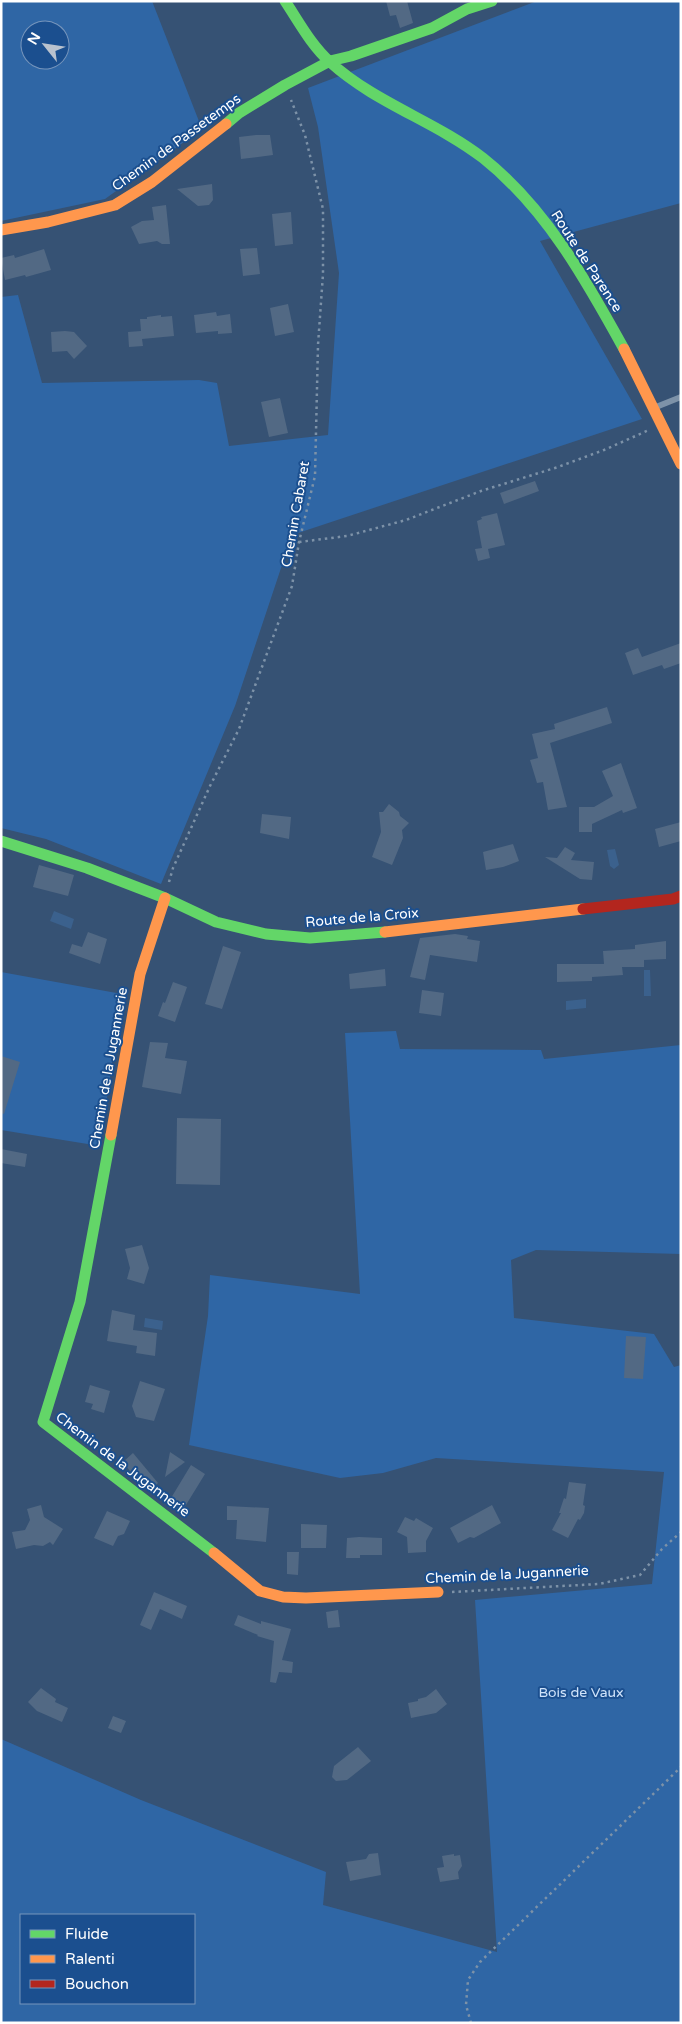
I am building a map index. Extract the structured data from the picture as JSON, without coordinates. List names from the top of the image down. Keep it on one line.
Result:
{"streets":{"street":["Chemin de Passetemps","Route de Parence","Route de la Croix","Chemin de la Jugannerie"],"path":["Chemin Cabaret"]},"crossings":[["Chemin de Passetemps","Route de Parence"],["Chemin de Passetemps","Chemin Cabaret"],["Chemin Cabaret","Route de la Croix"],["Chemin Cabaret","Chemin de la Jugannerie"],["Route de la Croix","Chemin de la Jugannerie"]],"parks":["Bois de Vaux"],"legend":["Fluide","Ralenti","Bouchon"],"north":"top left"}
